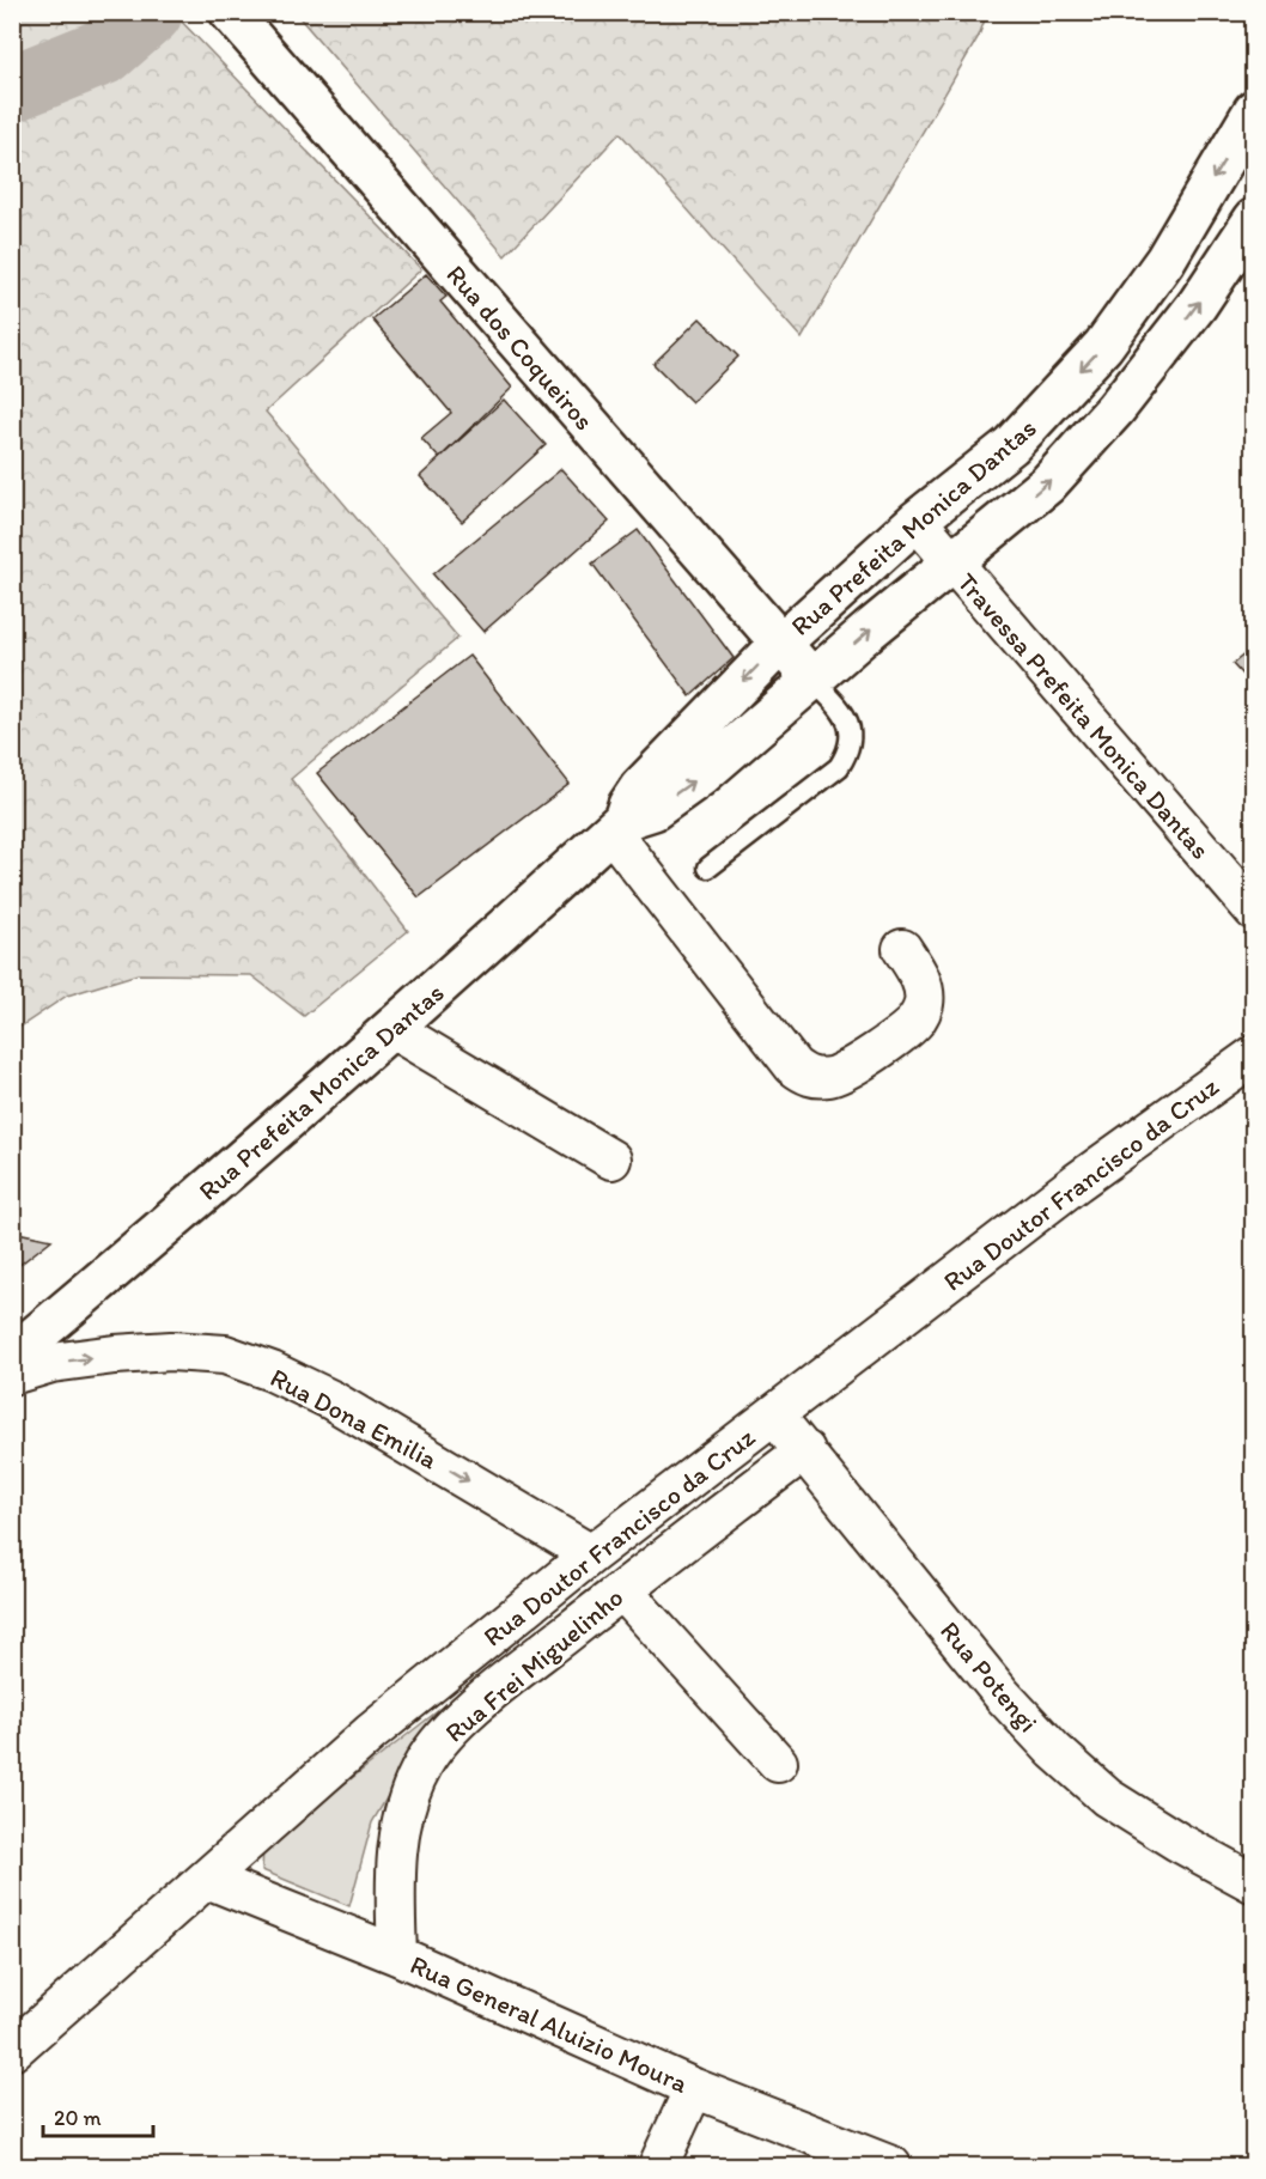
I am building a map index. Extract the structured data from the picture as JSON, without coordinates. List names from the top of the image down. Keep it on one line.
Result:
{"streets":{"main road":["Rua dos Coqueiros","Rua Prefeita Monica Dantas"],"street":["Travessa Prefeita Monica Dantas","Rua Doutor Francisco da Cruz","Rua Dona Emilia","Rua Frei Miguelinho","Rua Potengi","Rua General Aluizio Moura"]},"crossings":[["Rua dos Coqueiros","Rua Prefeita Monica Dantas"],["Rua Prefeita Monica Dantas","Travessa Prefeita Monica Dantas"],["Rua Doutor Francisco da Cruz","Rua Dona Emilia"],["Rua Doutor Francisco da Cruz","Rua Potengi"],["Rua Doutor Francisco da Cruz","Rua General Aluizio Moura"],["Rua Frei Miguelinho","Rua Potengi"],["Rua Frei Miguelinho","Rua General Aluizio Moura"]],"one_way":["Rua Dona Emilia"],"scale_bar":"20 m"}
